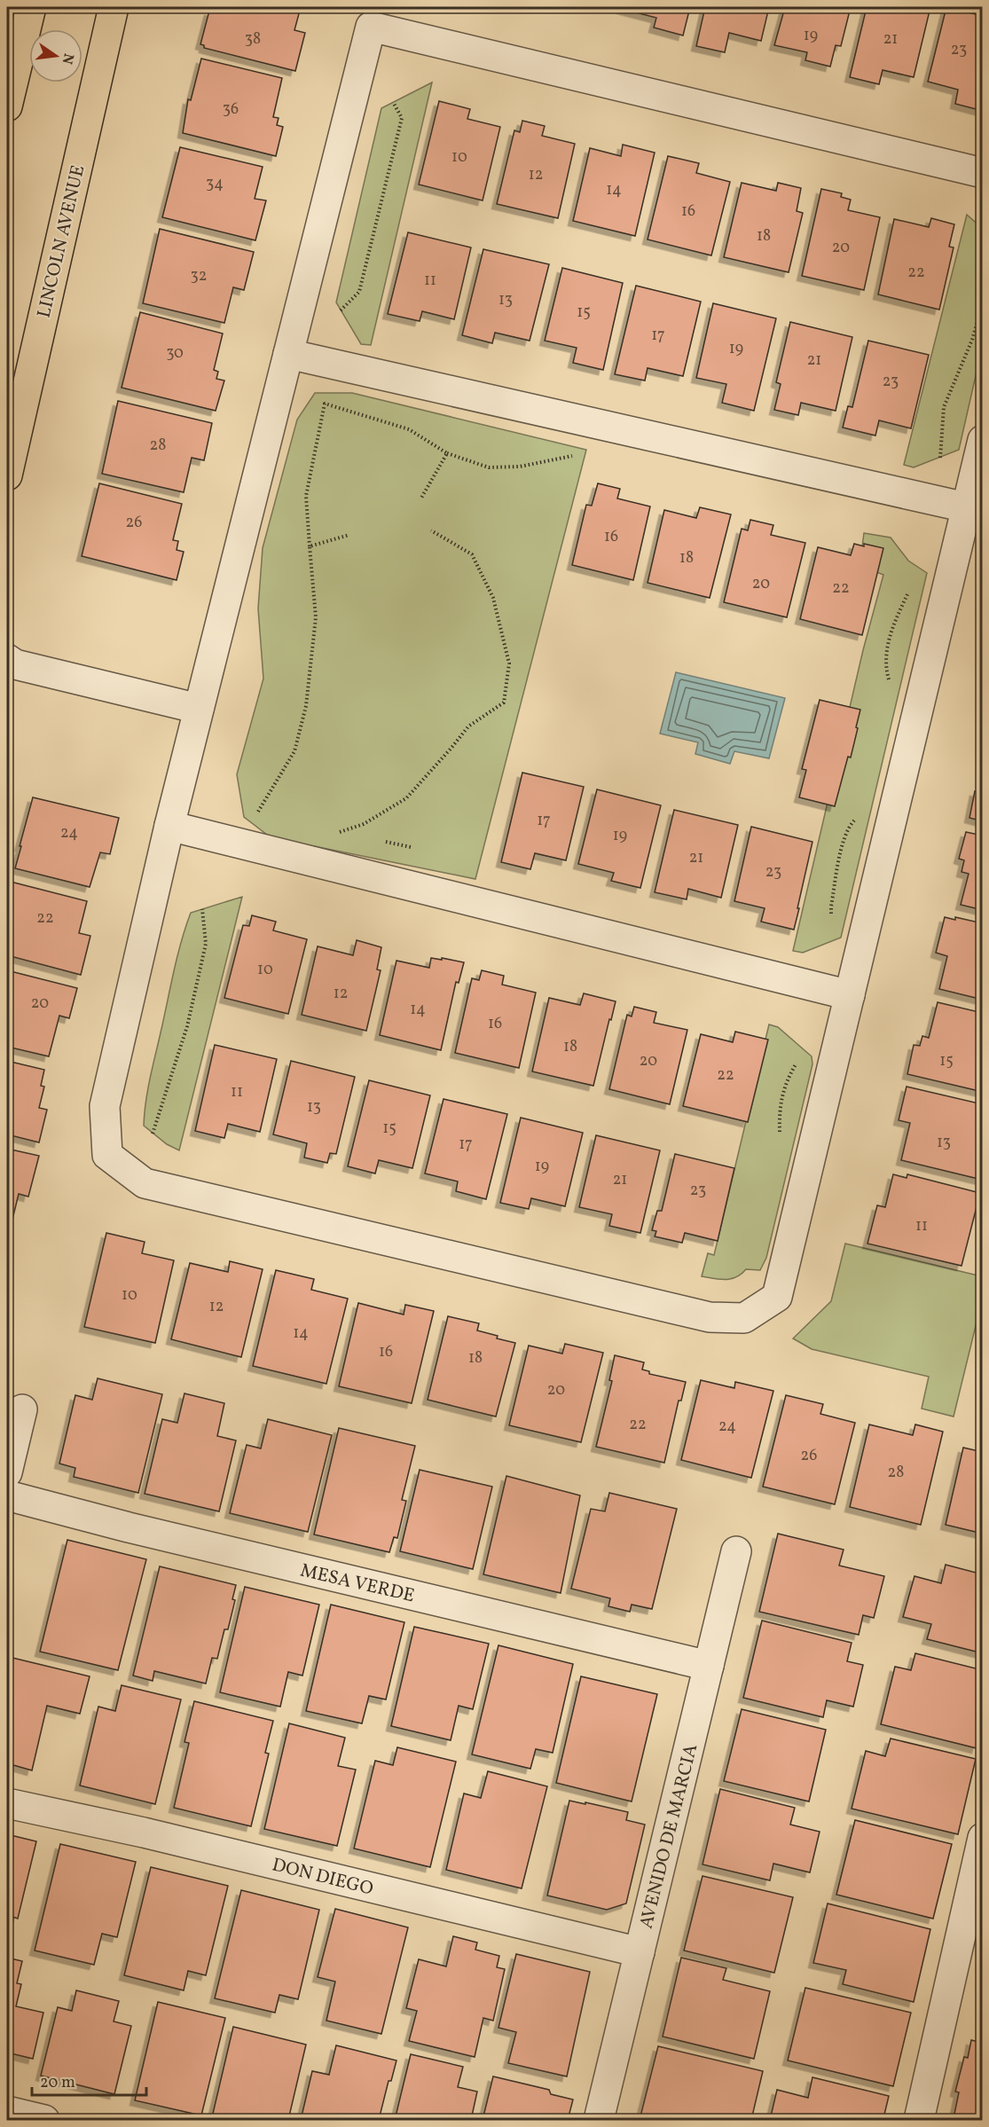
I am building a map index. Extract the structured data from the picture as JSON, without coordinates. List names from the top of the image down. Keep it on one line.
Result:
{"streets":{"main road":["LINCOLN AVENUE"],"street":["MESA VERDE","AVENIDO DE MARCIA","DON DIEGO"]},"crossings":[["MESA VERDE","AVENIDO DE MARCIA"],["AVENIDO DE MARCIA","DON DIEGO"]],"house_numbers":["19","38","21","23","36","10","12","34","14","16","18","20","22","32","11","13","15","17","19","30","21","23","28","26","16","18","20","22","17","24","19","21","23","22","10","12","20","14","16","18","20","15","22","11","13","15","13","17","19","21","23","11","10","12","14","16","18","20","22","24","26","28"],"scale_bar":"20 m","north":"right"}
